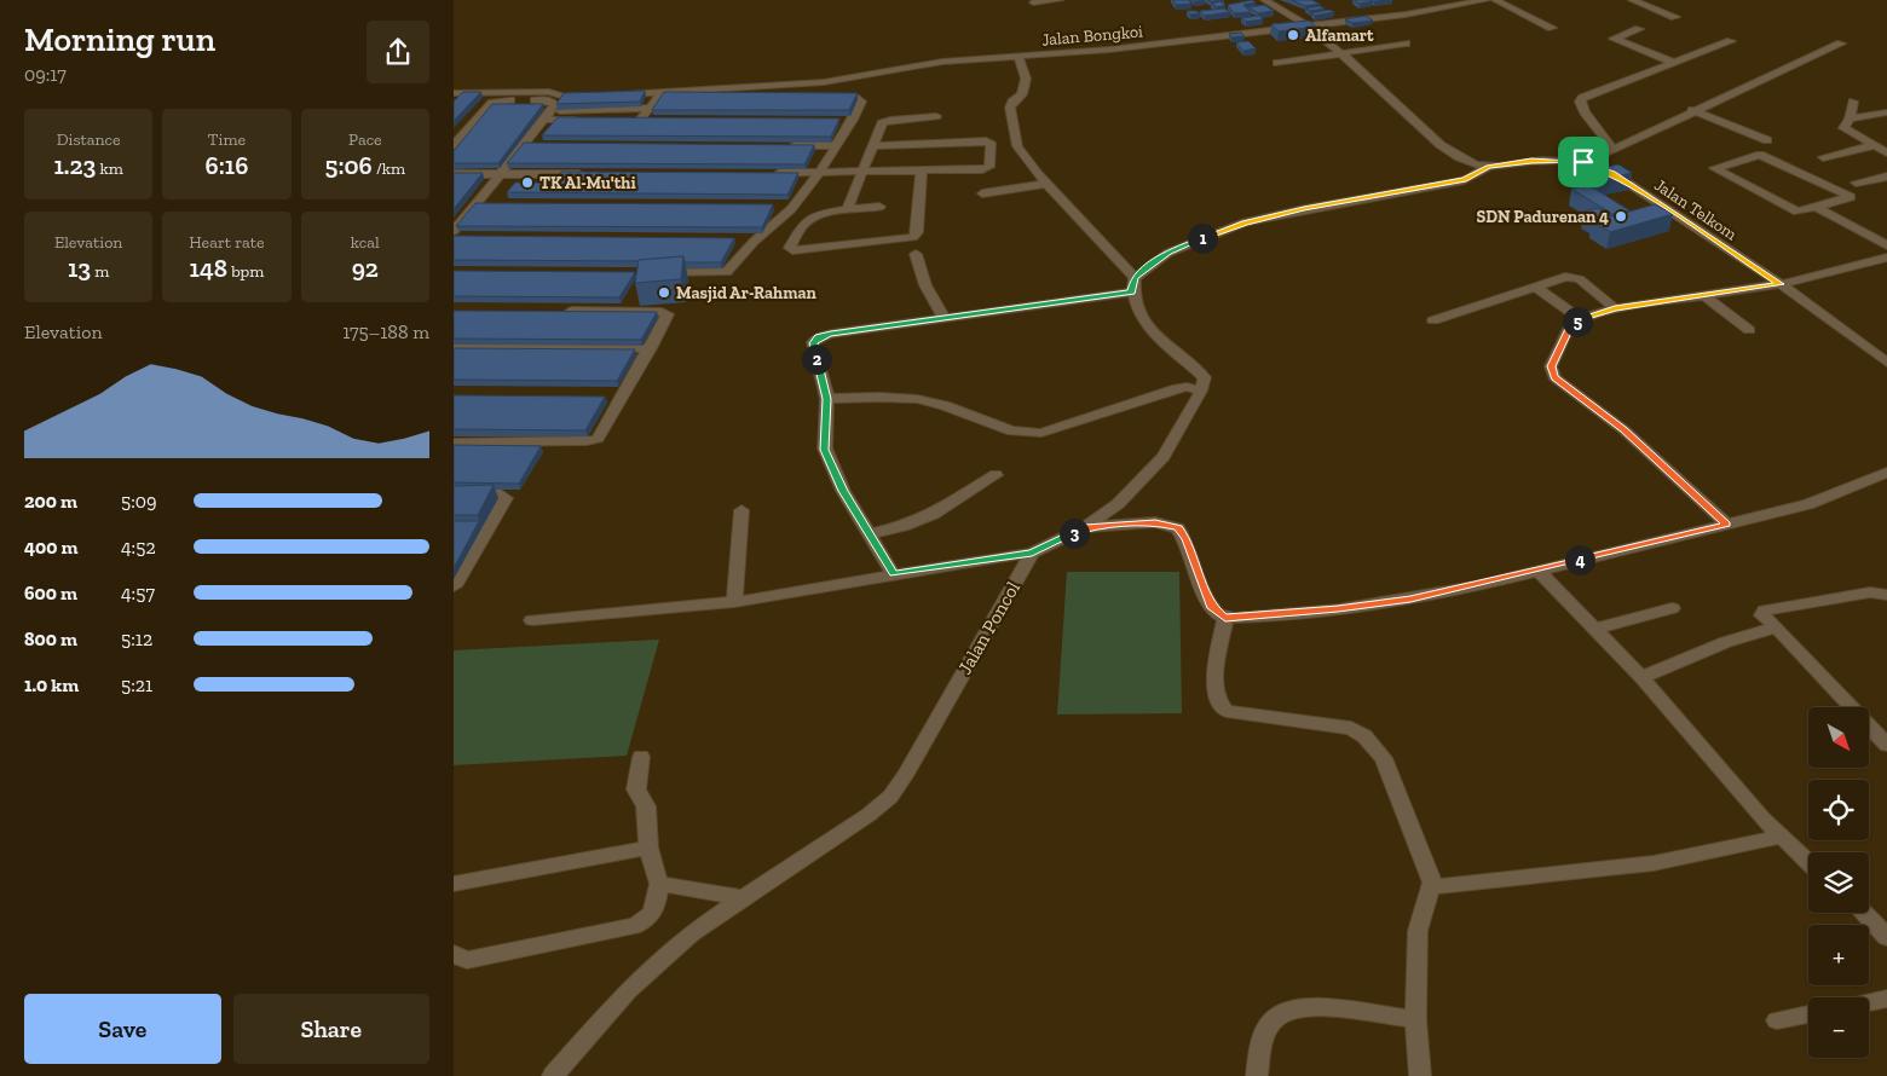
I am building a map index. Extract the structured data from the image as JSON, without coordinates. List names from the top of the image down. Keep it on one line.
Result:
{"streets":{"street":["Jalan Bongkoi","Jalan Telkom","Jalan Poncol"]},"crossings":[["Jalan Bongkoi","Jalan Telkom"]],"places":["Alfamart","TK Al-Mu'thi","SDN Padurenan 4","Masjid Ar-Rahman"],"north":"bottom right","page":{"heading":["Morning run","09:17"],"stats":[["Distance","1.23 km"],["Time","6:16"],["Pace","5:06 /km"],["Elevation","13 m"],["Heart rate","148 bpm"],["kcal","92"]],"pins":["1","5","2","3","4"],"chart":["Elevation","175–188 m"],"list":[{"name":"200 m","note":"5:09"},{"name":"400 m","note":"4:52"},{"name":"600 m","note":"4:57"},{"name":"800 m","note":"5:12"},{"name":"1.0 km","note":"5:21"}],"map_buttons":["+","−"],"buttons":["Save","Share"]}}
